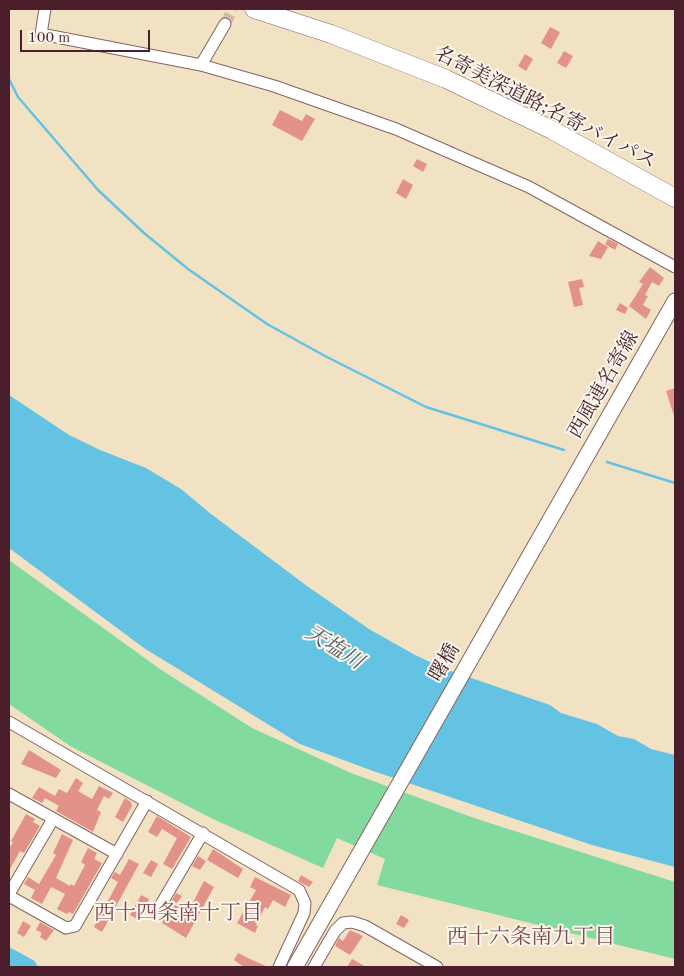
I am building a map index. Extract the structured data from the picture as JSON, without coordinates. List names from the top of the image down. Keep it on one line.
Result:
{"streets":{"highway":["名寄美深道路;名寄バイパス"],"main road":["西風連名寄線","曙橋"]},"crossings":[["西風連名寄線","曙橋"]],"districts":["西十四条南十丁目","西十六条南九丁目"],"water":["天塩川"],"scale_bar":"100 m"}
